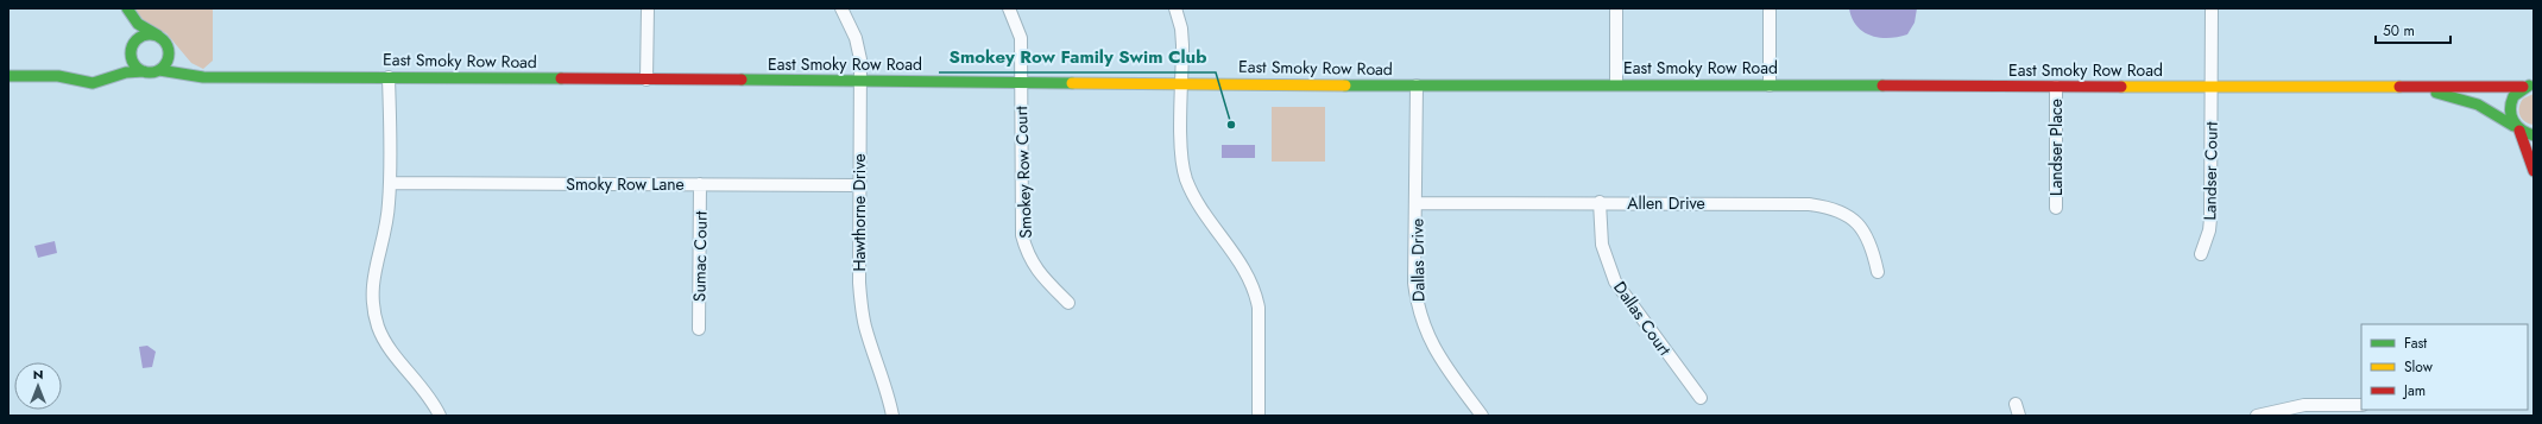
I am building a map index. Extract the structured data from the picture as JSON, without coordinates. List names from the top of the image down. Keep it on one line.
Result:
{"streets":{"street":["East Smoky Row Road","Landser Place","Landser Court","Smokey Row Court","Smoky Row Lane","Allen Drive","Hawthorne Drive","Sumac Court","Dallas Drive","Dallas Court"]},"crossings":[["East Smoky Row Road","Landser Place"],["East Smoky Row Road","Landser Court"],["East Smoky Row Road","Smokey Row Court"],["East Smoky Row Road","Hawthorne Drive"],["East Smoky Row Road","Dallas Drive"],["Smoky Row Lane","Hawthorne Drive"],["Smoky Row Lane","Sumac Court"],["Allen Drive","Dallas Drive"],["Allen Drive","Dallas Court"]],"places":["Smokey Row Family Swim Club"],"legend":["Fast","Slow","Jam"],"scale_bar":"50 m","north":"top"}
